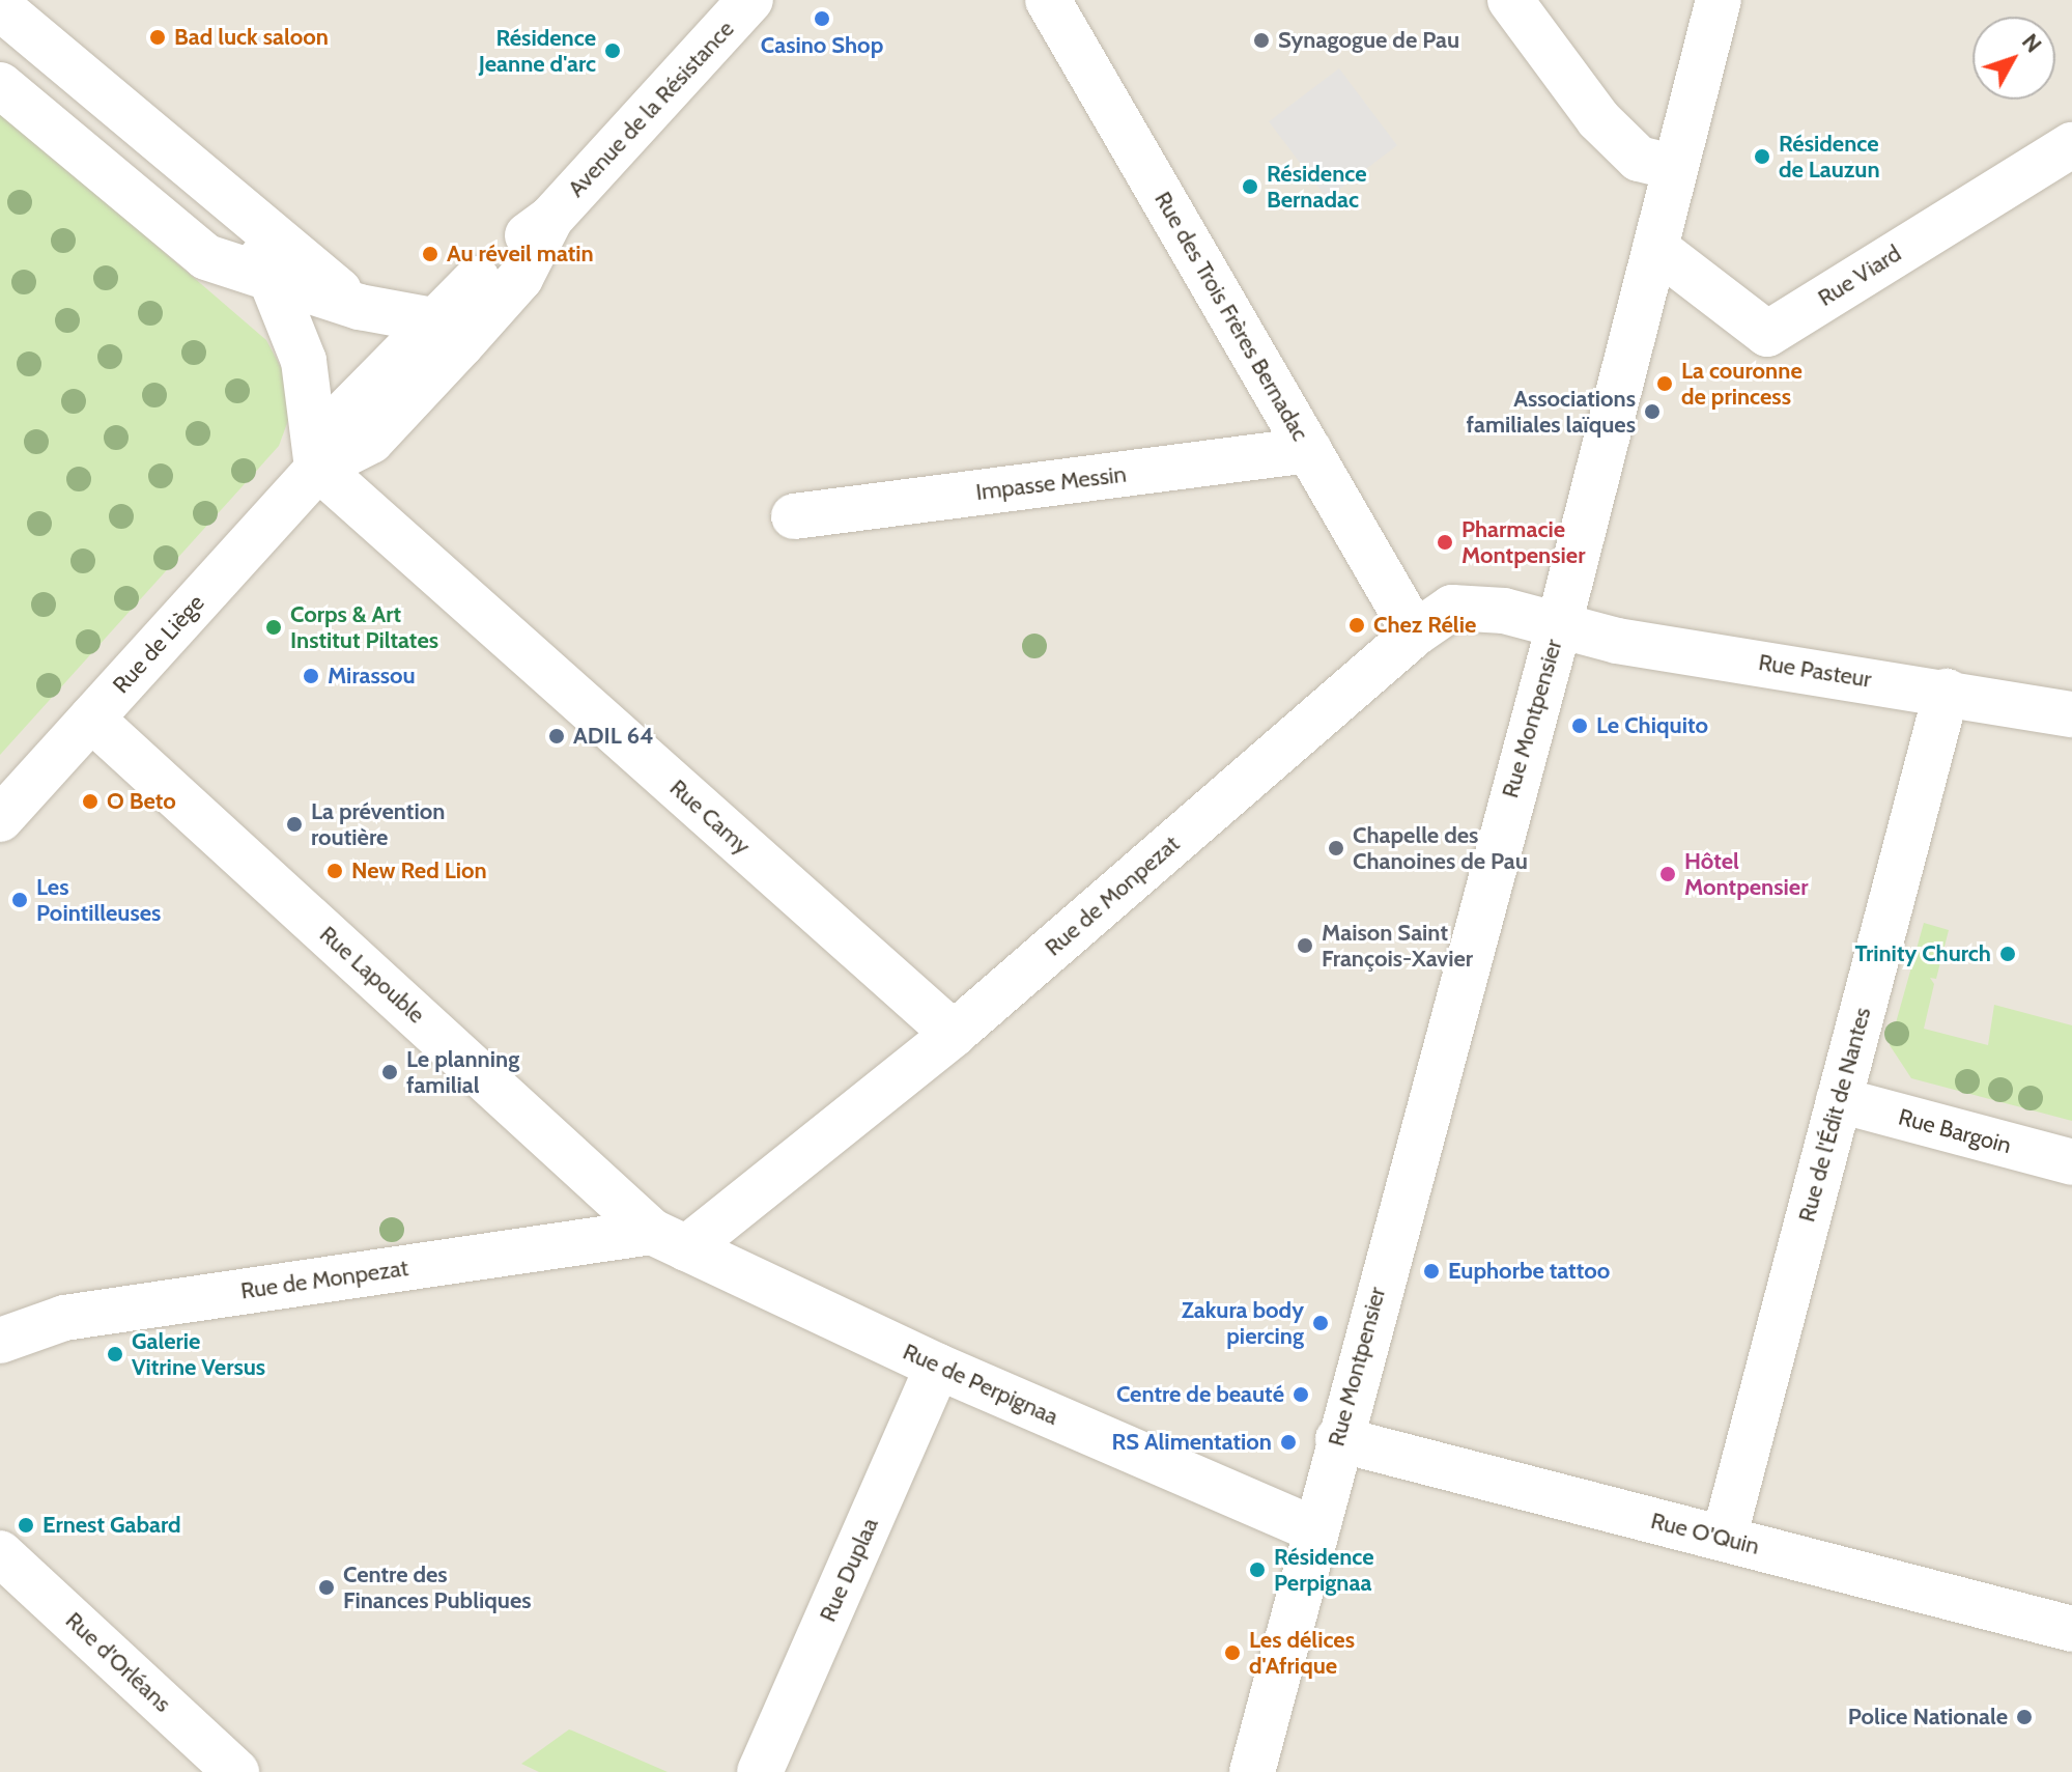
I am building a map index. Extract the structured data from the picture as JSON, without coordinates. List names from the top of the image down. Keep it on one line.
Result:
{"streets":{"street":["Avenue de la Résistance","Rue Viard","Rue des Trois Frères Bernadac","Impasse Messin","Rue de Liège","Rue Pasteur","Rue Montpensier","Rue Camy","Rue de Monpezat","Rue Lapouble","Rue de l'Édit de Nantes","Rue Bargoin","Rue de Perpignaa","Rue O'Quin","Rue Duplaa","Rue d'Orléans"]},"crossings":[["Avenue de la Résistance","Rue de Liège"],["Rue Viard","Rue Montpensier"],["Rue des Trois Frères Bernadac","Impasse Messin"],["Rue des Trois Frères Bernadac","Rue de Monpezat"],["Rue de Liège","Rue Camy"],["Rue de Liège","Rue Lapouble"],["Rue Pasteur","Rue Montpensier"],["Rue Pasteur","Rue de Monpezat"],["Rue Pasteur","Rue de l'Édit de Nantes"],["Rue Montpensier","Rue de Monpezat"],["Rue Montpensier","Rue de Perpignaa"],["Rue Montpensier","Rue O'Quin"],["Rue Camy","Rue de Monpezat"],["Rue de Monpezat","Rue Lapouble"],["Rue de Monpezat","Rue de Perpignaa"],["Rue Lapouble","Rue de Perpignaa"],["Rue de l'Édit de Nantes","Rue Bargoin"],["Rue de l'Édit de Nantes","Rue O'Quin"],["Rue de Perpignaa","Rue Duplaa"]],"places":["Casino Shop","Bad luck saloon","Synagogue de Pau","Résidence Jeanne d'arc","Résidence de Lauzun","Résidence Bernadac","Au réveil matin","La couronne de princess","Associations familiales laïques","Pharmacie Montpensier","Chez Rélie","Corps & Art Institut Piltates","Mirassou","Le Chiquito","ADIL 64","O Beto","La prévention routière","Chapelle des Chanoines de Pau","New Red Lion","Hôtel Montpensier","Les Pointilleuses","Maison Saint François-Xavier","Trinity Church","Le planning familial","Euphorbe tattoo","Zakura body piercing","Galerie Vitrine Versus","Centre de beauté","RS Alimentation","Ernest Gabard","Résidence Perpignaa","Centre des Finances Publiques","Les délices d'Afrique","Police Nationale"],"north":"top right"}
